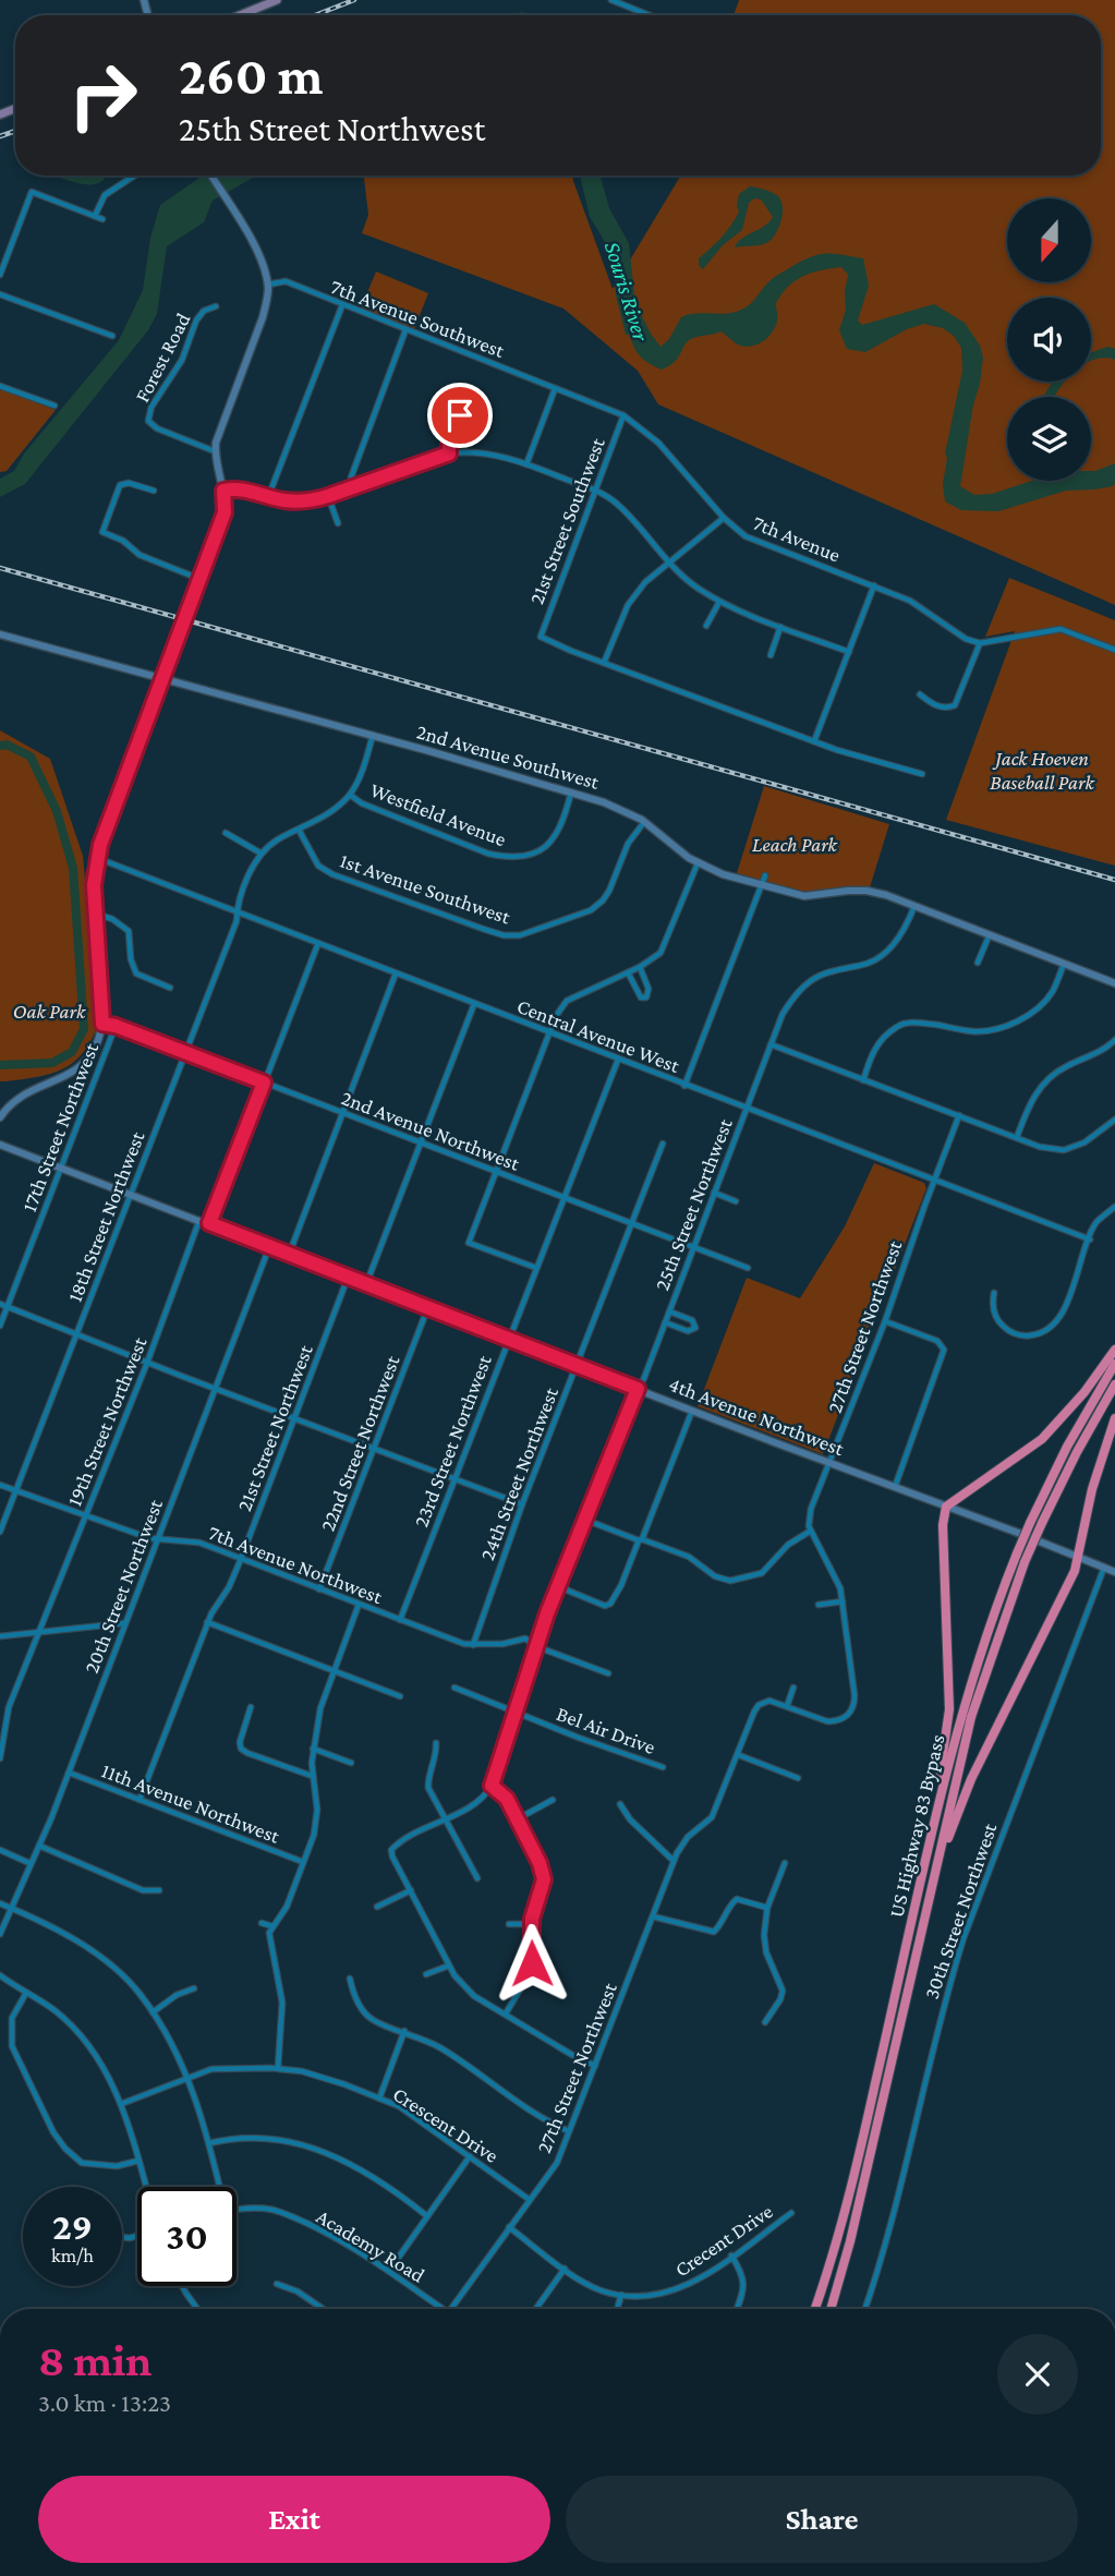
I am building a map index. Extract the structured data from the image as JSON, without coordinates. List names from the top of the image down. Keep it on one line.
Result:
{"streets":{"highway":["US Highway 83 Bypass"],"main road":["2nd Avenue Southwest","4th Avenue Northwest"],"street":["7th Avenue Southwest","Forest Road","21st Street Southwest","7th Avenue","Westfield Avenue","1st Avenue Southwest","Central Avenue West","17th Street Northwest","2nd Avenue Northwest","25th Street Northwest","18th Street Northwest","27th Street Northwest","19th Street Northwest","21st Street Northwest","23rd Street Northwest","22nd Street Northwest","24th Street Northwest","7th Avenue Northwest","20th Street Northwest","Bel Air Drive","11th Avenue Northwest","30th Street Northwest","Crescent Drive","Crecent Drive","Academy Road"]},"crossings":[["7th Avenue Southwest","21st Street Southwest"],["7th Avenue Southwest","7th Avenue"],["21st Street Southwest","7th Avenue"],["2nd Avenue Southwest","Westfield Avenue"],["2nd Avenue Southwest","1st Avenue Southwest"],["2nd Avenue Southwest","25th Street Northwest"],["Central Avenue West","25th Street Northwest"],["Central Avenue West","18th Street Northwest"],["Central Avenue West","27th Street Northwest"],["Central Avenue West","23rd Street Northwest"],["17th Street Northwest","2nd Avenue Northwest"],["17th Street Northwest","4th Avenue Northwest"],["2nd Avenue Northwest","25th Street Northwest"],["2nd Avenue Northwest","18th Street Northwest"],["2nd Avenue Northwest","23rd Street Northwest"],["2nd Avenue Northwest","24th Street Northwest"],["25th Street Northwest","4th Avenue Northwest"],["25th Street Northwest","7th Avenue Northwest"],["25th Street Northwest","Bel Air Drive"],["18th Street Northwest","4th Avenue Northwest"],["18th Street Northwest","7th Avenue Northwest"],["27th Street Northwest","4th Avenue Northwest"],["27th Street Northwest","Crescent Drive"],["27th Street Northwest","Crecent Drive"],["4th Avenue Northwest","19th Street Northwest"],["4th Avenue Northwest","21st Street Northwest"],["4th Avenue Northwest","23rd Street Northwest"],["4th Avenue Northwest","22nd Street Northwest"],["4th Avenue Northwest","24th Street Northwest"],["4th Avenue Northwest","20th Street Northwest"],["4th Avenue Northwest","30th Street Northwest"],["19th Street Northwest","7th Avenue Northwest"],["21st Street Northwest","7th Avenue Northwest"],["21st Street Northwest","11th Avenue Northwest"],["23rd Street Northwest","7th Avenue Northwest"],["22nd Street Northwest","7th Avenue Northwest"],["24th Street Northwest","7th Avenue Northwest"],["7th Avenue Northwest","20th Street Northwest"],["20th Street Northwest","11th Avenue Northwest"]],"water":["Souris River"],"parks":["Jack Hoeven Baseball Park","Leach Park","Oak Park"],"north":"bottom","page":{"turn":["260 m","25th Street Northwest"],"speed":"29 km/h","limit":"30","heading":["8 min","3.0 km · 13:23"],"buttons":["Exit","Share"]}}
